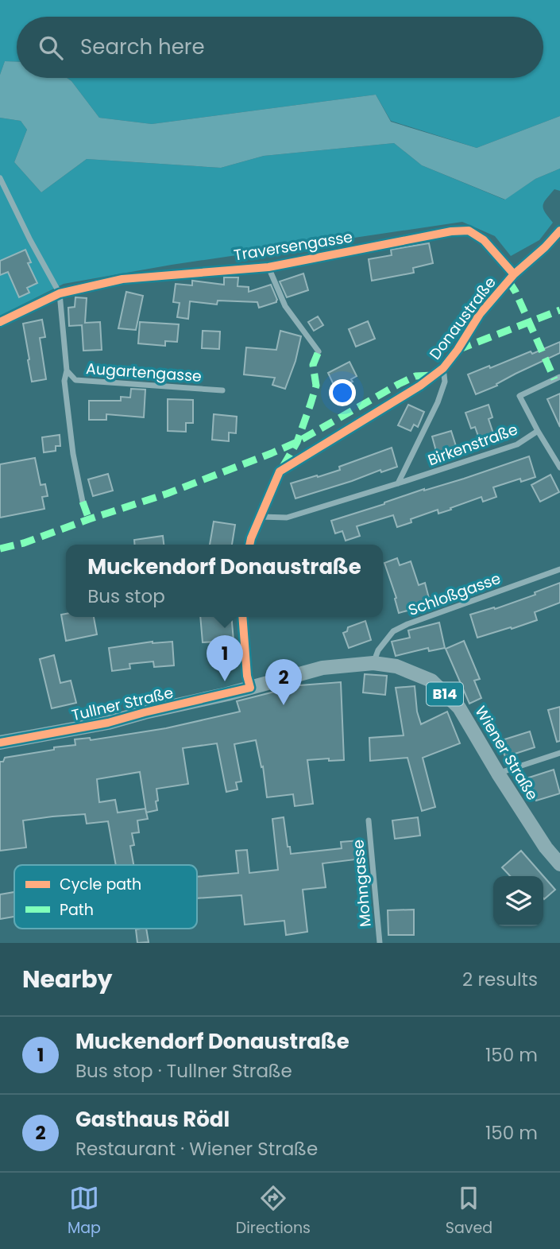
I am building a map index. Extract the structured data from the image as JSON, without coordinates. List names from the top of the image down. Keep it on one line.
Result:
{"streets":{"main road":["B14","Tullner Straße","Wiener Straße"],"street":["Traversengasse","Donaustraße","Augartengasse","Birkenstraße","Schloßgasse","Mohngasse"]},"crossings":[["Traversengasse","Donaustraße"],["Traversengasse","Augartengasse"],["Donaustraße","Birkenstraße"],["Schloßgasse","Wiener Straße"],["Tullner Straße","Wiener Straße"]],"legend":["Cycle path","Path"],"page":{"search":"Search here","popup":["Muckendorf Donaustraße","Bus stop"],"pins":["1","2"],"heading":["Nearby","2 results"],"list":[{"mark":"1","name":"Muckendorf Donaustraße","note":"Bus stop · Tullner Straße","value":"150 m"},{"mark":"2","name":"Gasthaus Rödl","note":"Restaurant · Wiener Straße","value":"150 m"}],"nav":["Map","Directions","Saved"]}}
